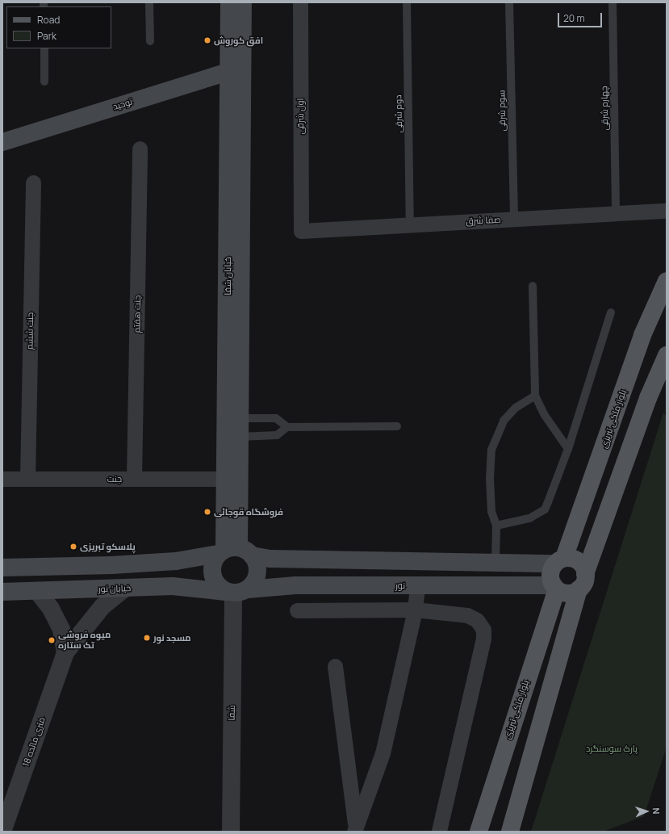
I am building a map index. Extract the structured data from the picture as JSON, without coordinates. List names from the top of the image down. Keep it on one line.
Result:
{"streets":{"main road":["توحید","خیابان شفا","بلوار ملکى تبریزى","نور","خیابان نور"],"street":["اول شرقی","صفا شرق","جنت هفتم","جنت ششم","جنت","شفا","18 متری مائده"],"lane":["چهارم شرقی","سوم شرقی","دوم شرقی"]},"crossings":[["توحید","خیابان شفا"],["چهارم شرقی","صفا شرق"],["سوم شرقی","صفا شرق"],["دوم شرقی","صفا شرق"],["اول شرقی","صفا شرق"],["خیابان شفا","جنت"],["خیابان شفا","نور"],["خیابان شفا","خیابان نور"],["خیابان شفا","شفا"],["جنت هفتم","جنت"],["جنت ششم","جنت"],["بلوار ملکى تبریزى","نور"],["نور","خیابان نور"],["نور","شفا"],["خیابان نور","شفا"]],"parks":["پارک سوسنگرد"],"places":["افق کوروش","فروشگاه قوجائی","پلاسکو تبریزی","مسجد نور","میوه فروشی تک ستاره"],"legend":["Road","Park"],"scale_bar":"20 m","north":"right"}
